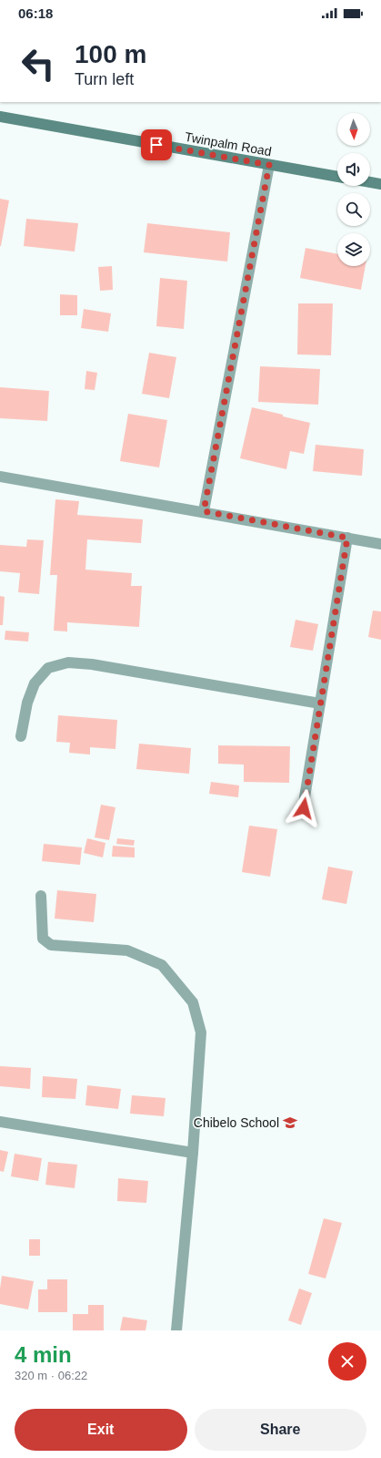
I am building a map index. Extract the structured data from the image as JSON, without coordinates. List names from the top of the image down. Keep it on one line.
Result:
{"streets":{"main road":["Twinpalm Road"]},"places":{"school or university":["Chibelo School"]},"north":"bottom","page":{"status":"06:18","turn":["100 m","Turn left"],"heading":["4 min","320 m · 06:22"],"buttons":["Exit","Share"]}}
